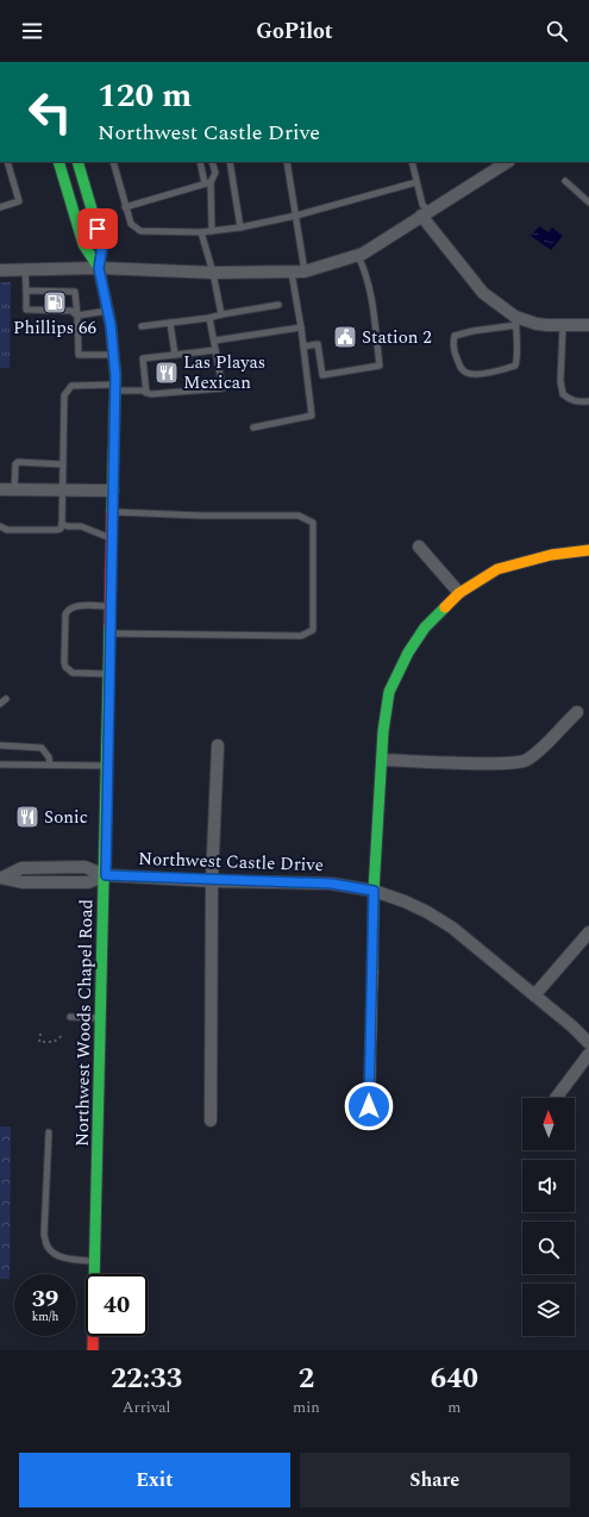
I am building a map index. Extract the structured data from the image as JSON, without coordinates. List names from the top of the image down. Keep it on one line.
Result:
{"streets":{"main road":["Northwest Woods Chapel Road"],"street":["Northwest Castle Drive"]},"crossings":[["Northwest Castle Drive","Northwest Woods Chapel Road"]],"places":{"fuel station":["Phillips 66"],"public building":["Station 2"],"restaurant":["Las Playas Mexican","Sonic"]},"north":"top","page":{"header":"GoPilot","turn":["120 m","Northwest Castle Drive"],"speed":"39 km/h","limit":"40","eta":["22:33","Arrival","2","min","640","m"],"buttons":["Exit","Share"]}}
